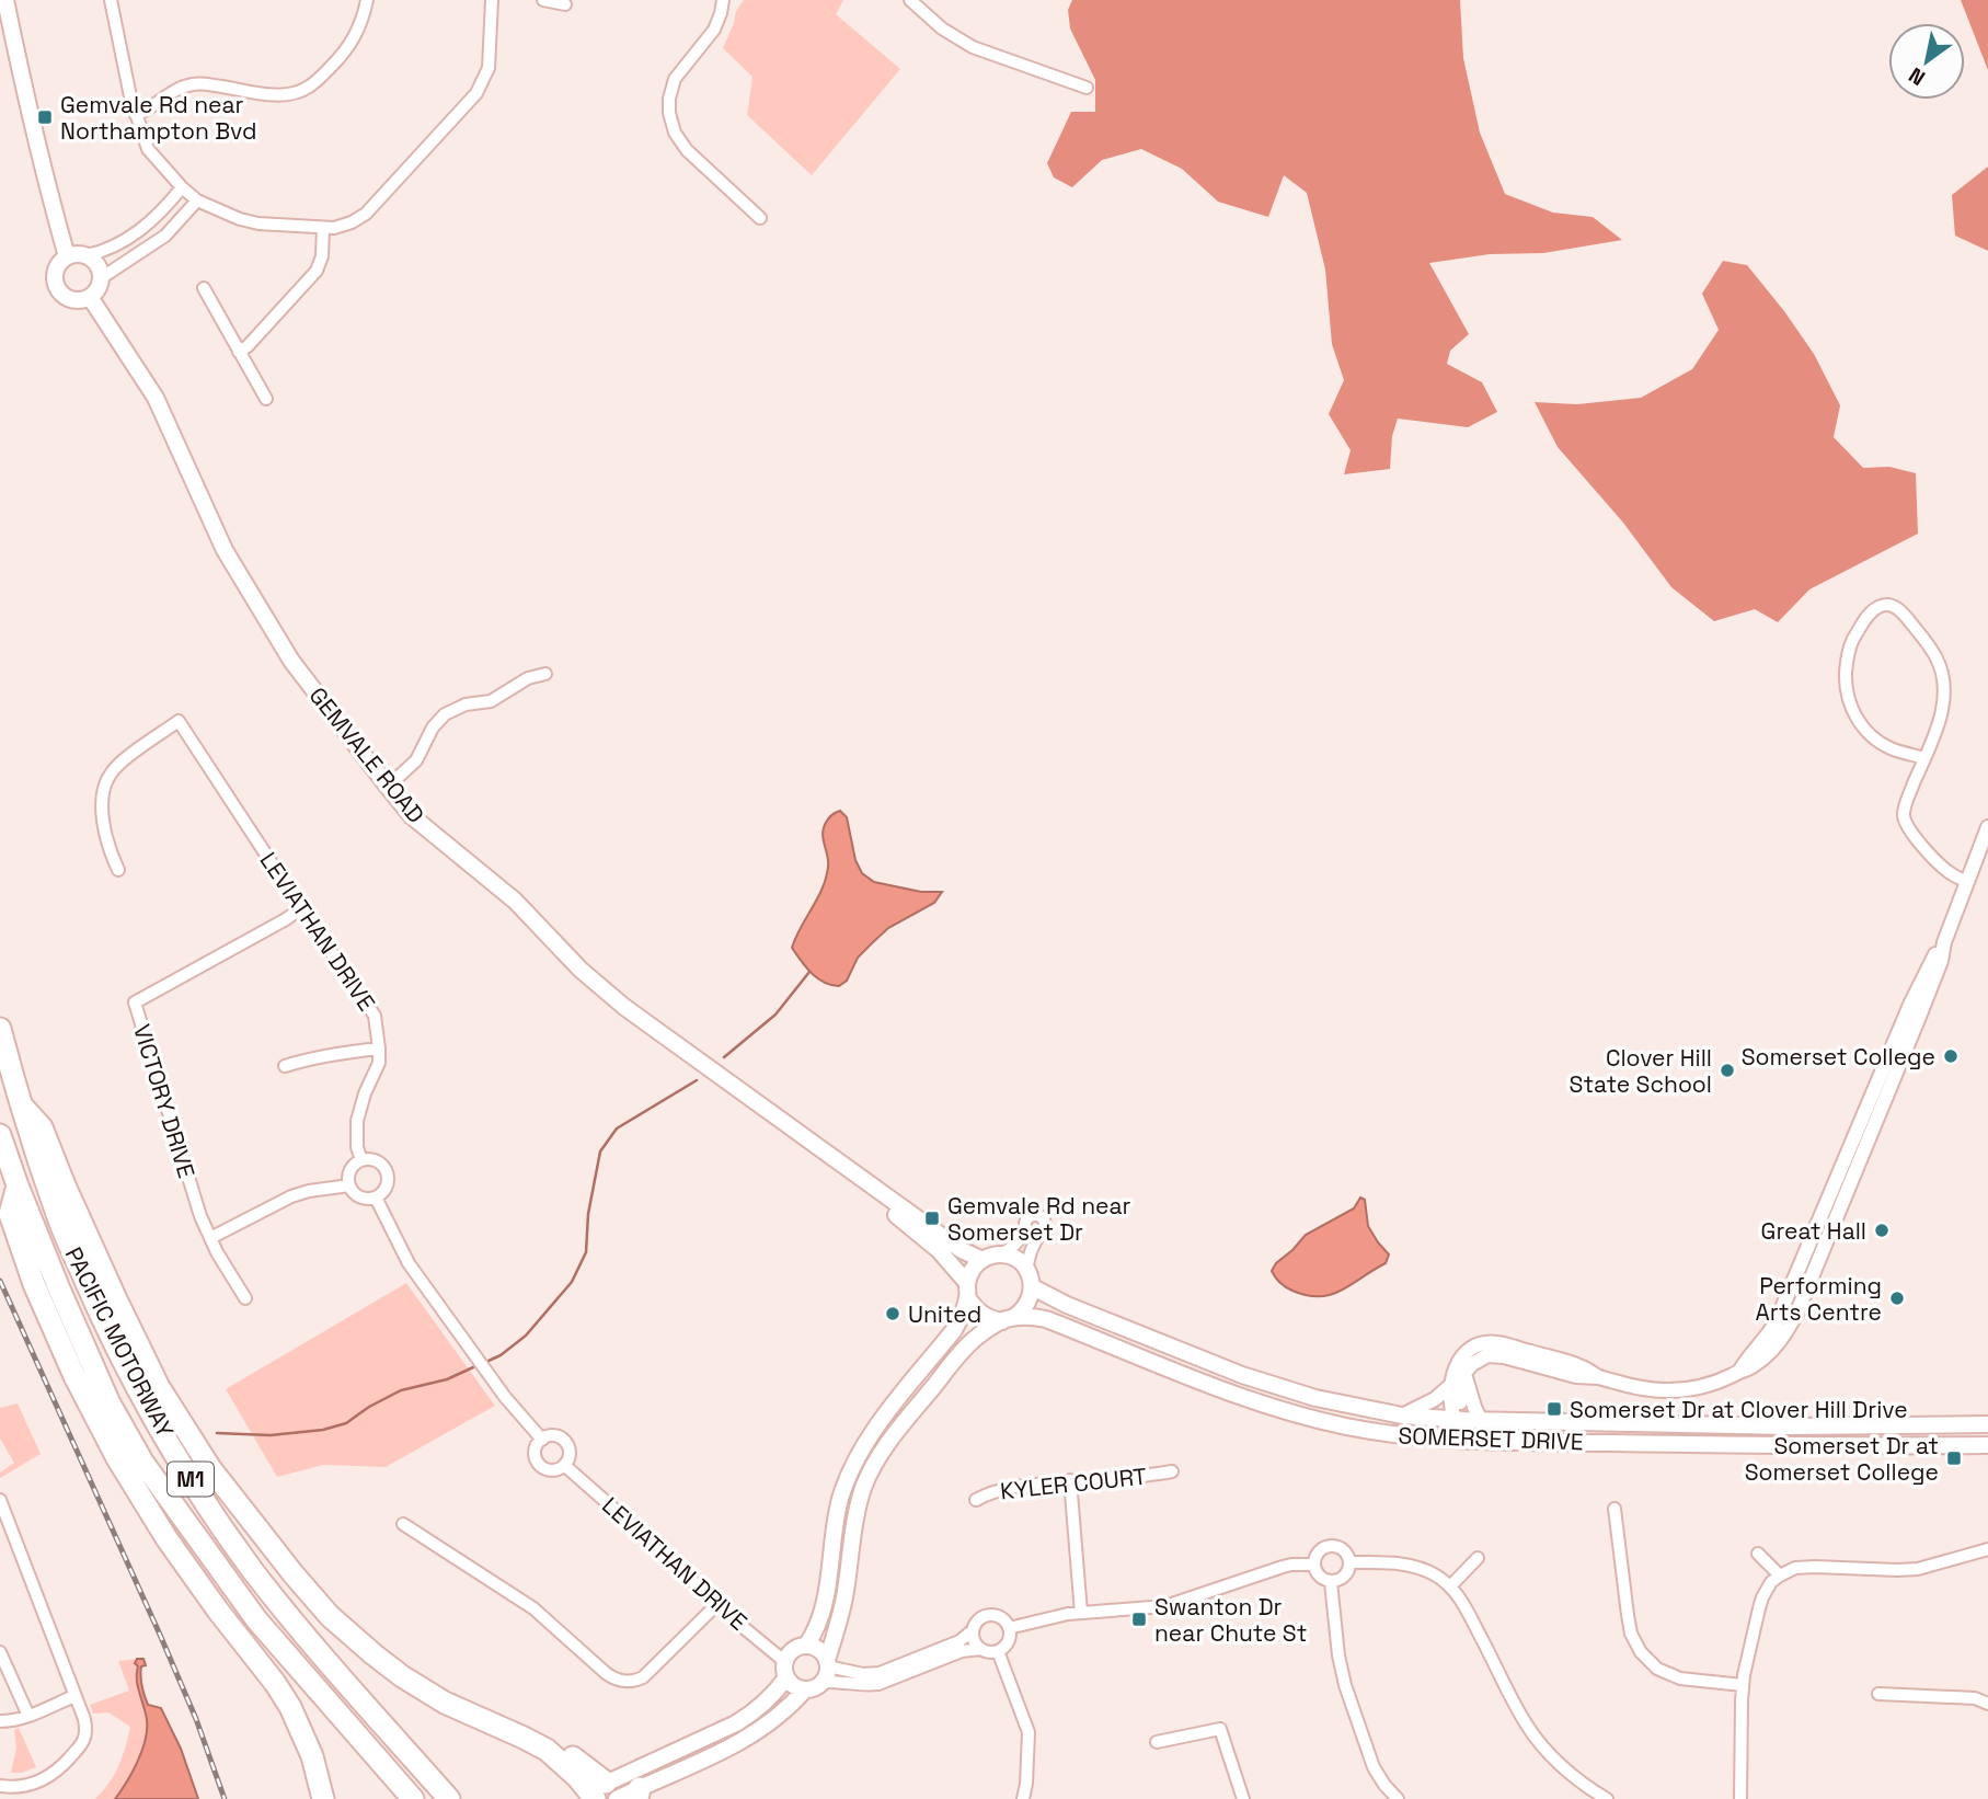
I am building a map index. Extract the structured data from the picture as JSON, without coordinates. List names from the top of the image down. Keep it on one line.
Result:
{"streets":{"highway":["PACIFIC MOTORWAY","M1"],"main road":["GEMVALE ROAD","SOMERSET DRIVE"],"street":["LEVIATHAN DRIVE","VICTORY DRIVE","KYLER COURT"]},"crossings":[["GEMVALE ROAD","SOMERSET DRIVE"],["LEVIATHAN DRIVE","VICTORY DRIVE"]],"places":{"transit":["Gemvale Rd near Northampton Bvd","Gemvale Rd near Somerset Dr","Somerset Dr at Clover Hill Drive","Somerset Dr at Somerset College","Swanton Dr near Chute St"],"other":["Somerset College","Clover Hill State School","Great Hall","Performing Arts Centre","United"]},"north":"bottom left"}
